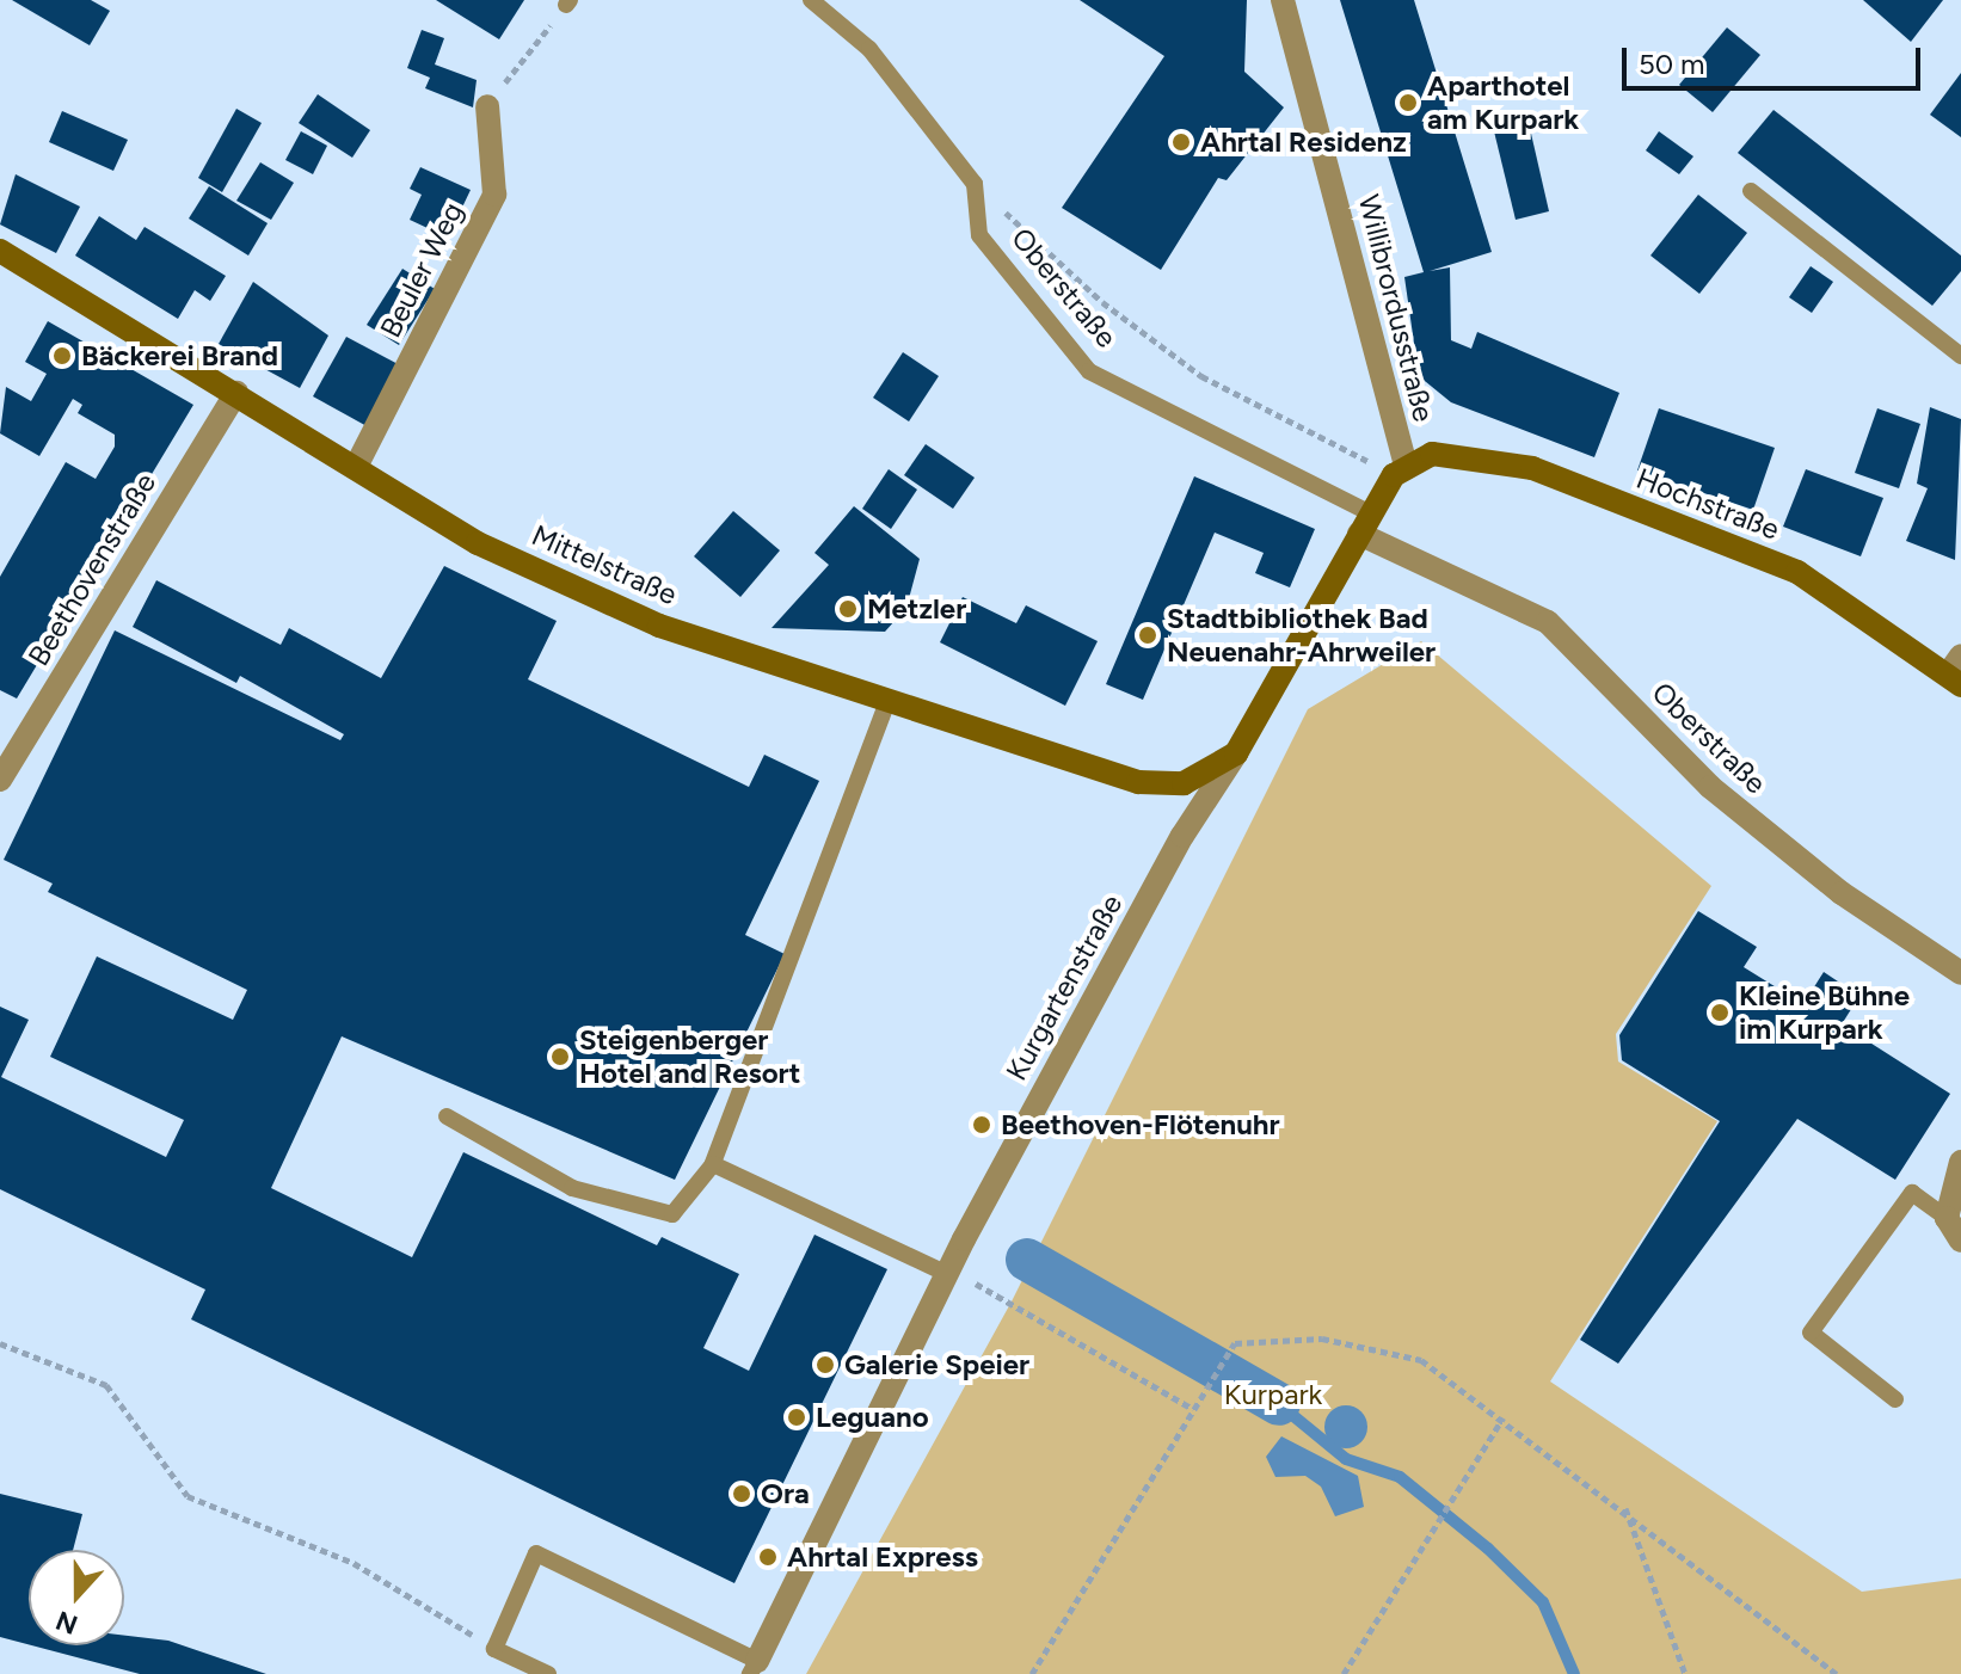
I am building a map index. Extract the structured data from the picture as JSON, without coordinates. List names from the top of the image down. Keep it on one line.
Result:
{"streets":{"street":["Beuler Weg","Oberstraße","Willibrordusstraße","Hochstraße","Mittelstraße","Beethovenstraße","Kurgartenstraße"]},"crossings":[["Beuler Weg","Mittelstraße"],["Oberstraße","Kurgartenstraße"],["Willibrordusstraße","Hochstraße"],["Willibrordusstraße","Kurgartenstraße"],["Hochstraße","Kurgartenstraße"],["Mittelstraße","Beethovenstraße"],["Mittelstraße","Kurgartenstraße"]],"parks":["Kurpark"],"places":["Aparthotel am Kurpark","Ahrtal Residenz","Bäckerei Brand","Metzler","Stadtbibliothek Bad Neuenahr-Ahrweiler","Kleine Bühne im Kurpark","Steigenberger Hotel and Resort","Beethoven-Flötenuhr","Galerie Speier","Leguano","Ora","Ahrtal Express"],"scale_bar":"50 m","north":"bottom"}
